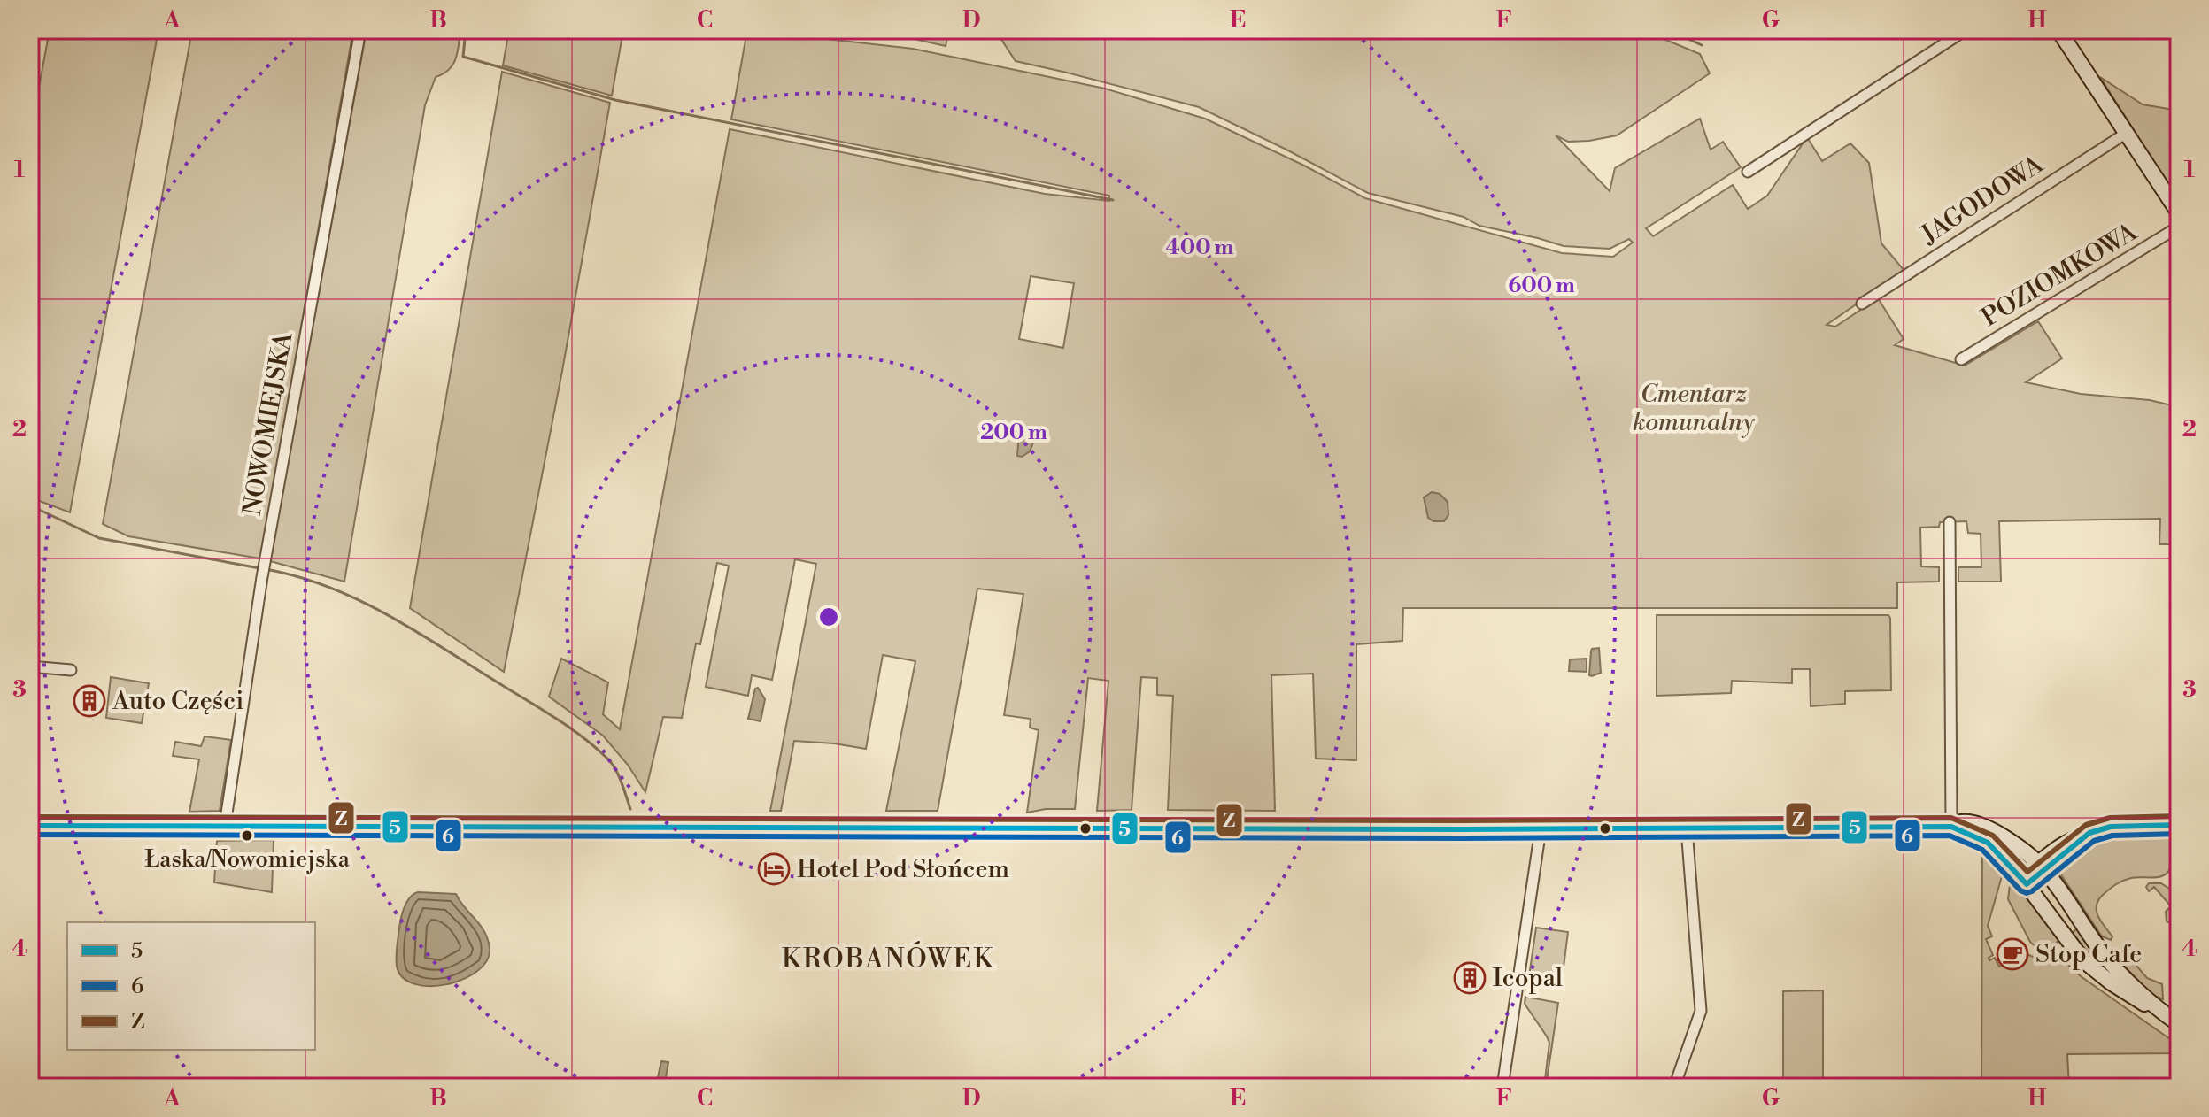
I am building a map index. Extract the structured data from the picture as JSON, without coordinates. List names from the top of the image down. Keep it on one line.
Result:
{"streets":{"street":["JAGODOWA","POZIOMKOWA","NOWOMIEJSKA"]},"districts":["KROBANÓWEK"],"parks":["Cmentarz komunalny"],"places":{"building":["Auto Części","Icopal"],"other":["Łaska/Nowomiejska"],"hotel":["Hotel Pod Słońcem"],"cafe":["Stop Cafe"]},"lines":["transit line Z","transit line 5","transit line 6"],"legend":["5","6","Z"],"grid":{"columns":["A","B","C","D","E","F","G","H"],"rows":["1","2","3","4"]},"rings":["400 m","600 m","200 m"]}
